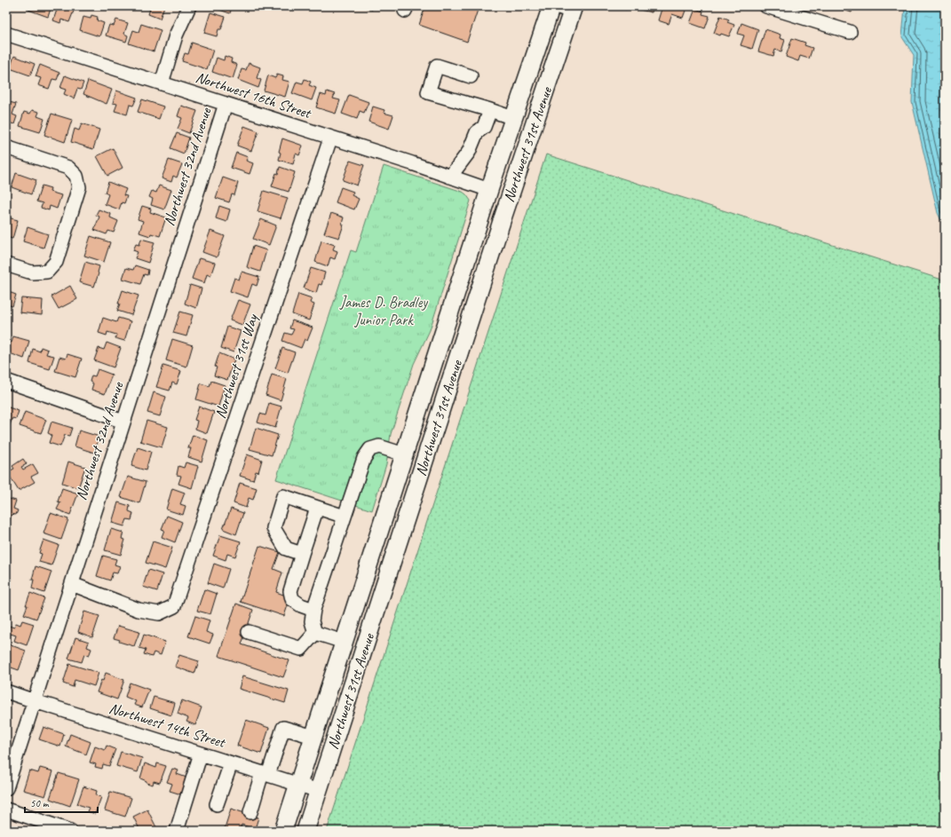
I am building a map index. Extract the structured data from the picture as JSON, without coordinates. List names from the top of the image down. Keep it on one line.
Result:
{"streets":{"main road":["Northwest 31st Avenue"],"street":["Northwest 16th Street","Northwest 32nd Avenue","Northwest 31st Way","Northwest 14th Street"]},"crossings":[["Northwest 16th Street","Northwest 31st Avenue"],["Northwest 16th Street","Northwest 32nd Avenue"],["Northwest 16th Street","Northwest 31st Way"],["Northwest 31st Avenue","Northwest 14th Street"],["Northwest 32nd Avenue","Northwest 31st Way"],["Northwest 32nd Avenue","Northwest 14th Street"]],"parks":["James D. Bradley Junior Park"],"scale_bar":"50 m"}
